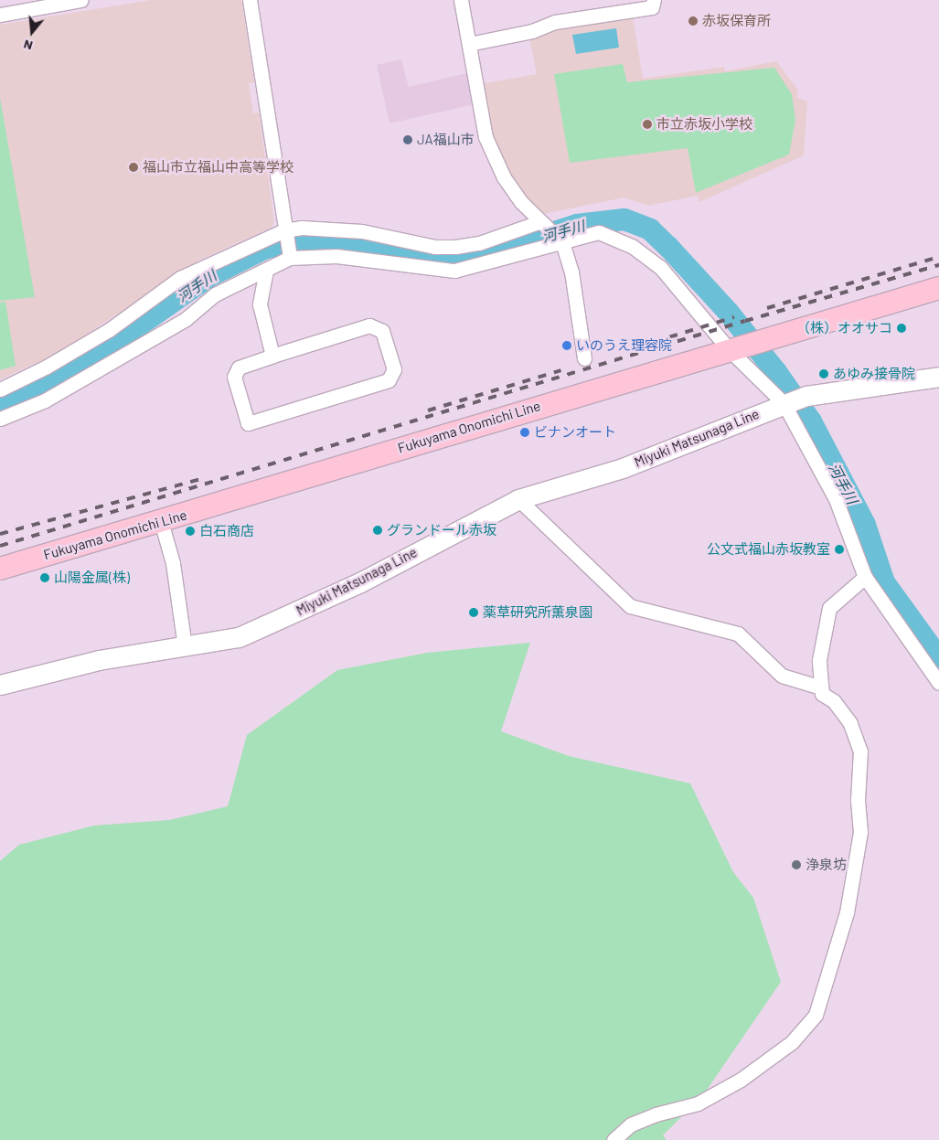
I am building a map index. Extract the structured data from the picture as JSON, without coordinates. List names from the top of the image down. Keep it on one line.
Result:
{"streets":{"main road":["Fukuyama Onomichi Line","Miyuki Matsunaga Line"]},"water":["河手川"],"places":["赤坂保育所","市立赤坂小学校","JA福山市","福山市立福山中高等学校","（株）オオサコ","いのうえ理容院","あゆみ接骨院","ビナンオート","グランドール赤坂","白石商店","公文式福山赤坂教室","山陽金属(株)","薬草研究所薫泉園","浄泉坊"],"north":"bottom"}
